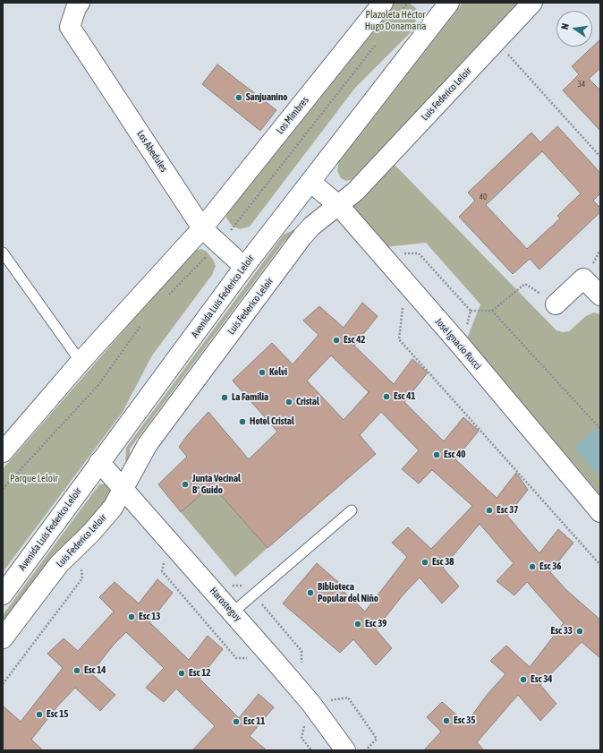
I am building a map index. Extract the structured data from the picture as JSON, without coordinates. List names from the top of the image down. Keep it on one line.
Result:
{"streets":{"street":["Luis Federico Leloir","Los Mimbres","Los Abedules","Avenida Luis Federico Leloir","José Ignacio Rucci","Harosteguy"]},"crossings":[["Luis Federico Leloir","José Ignacio Rucci"],["Luis Federico Leloir","Harosteguy"],["Los Mimbres","Los Abedules"],["Los Abedules","Avenida Luis Federico Leloir"],["Avenida Luis Federico Leloir","José Ignacio Rucci"],["Avenida Luis Federico Leloir","Harosteguy"]],"parks":["Plazoleta Héctor Hugo Donamaría","Parque Leloir"],"places":["Sanjuanino","Esc 42","Kelvi","Esc 41","La Familia","Cristal","Hotel Cristal","Esc 40","Junta Vecinal B° Guido","Esc 37","Esc 38","Esc 36","Biblioteca Popular del Niño","Esc 13","Esc 39","Esc 33","Esc 14","Esc 12","Esc 34","Esc 15","Esc 35","Esc 11"],"house_numbers":["34","40"],"north":"left"}
